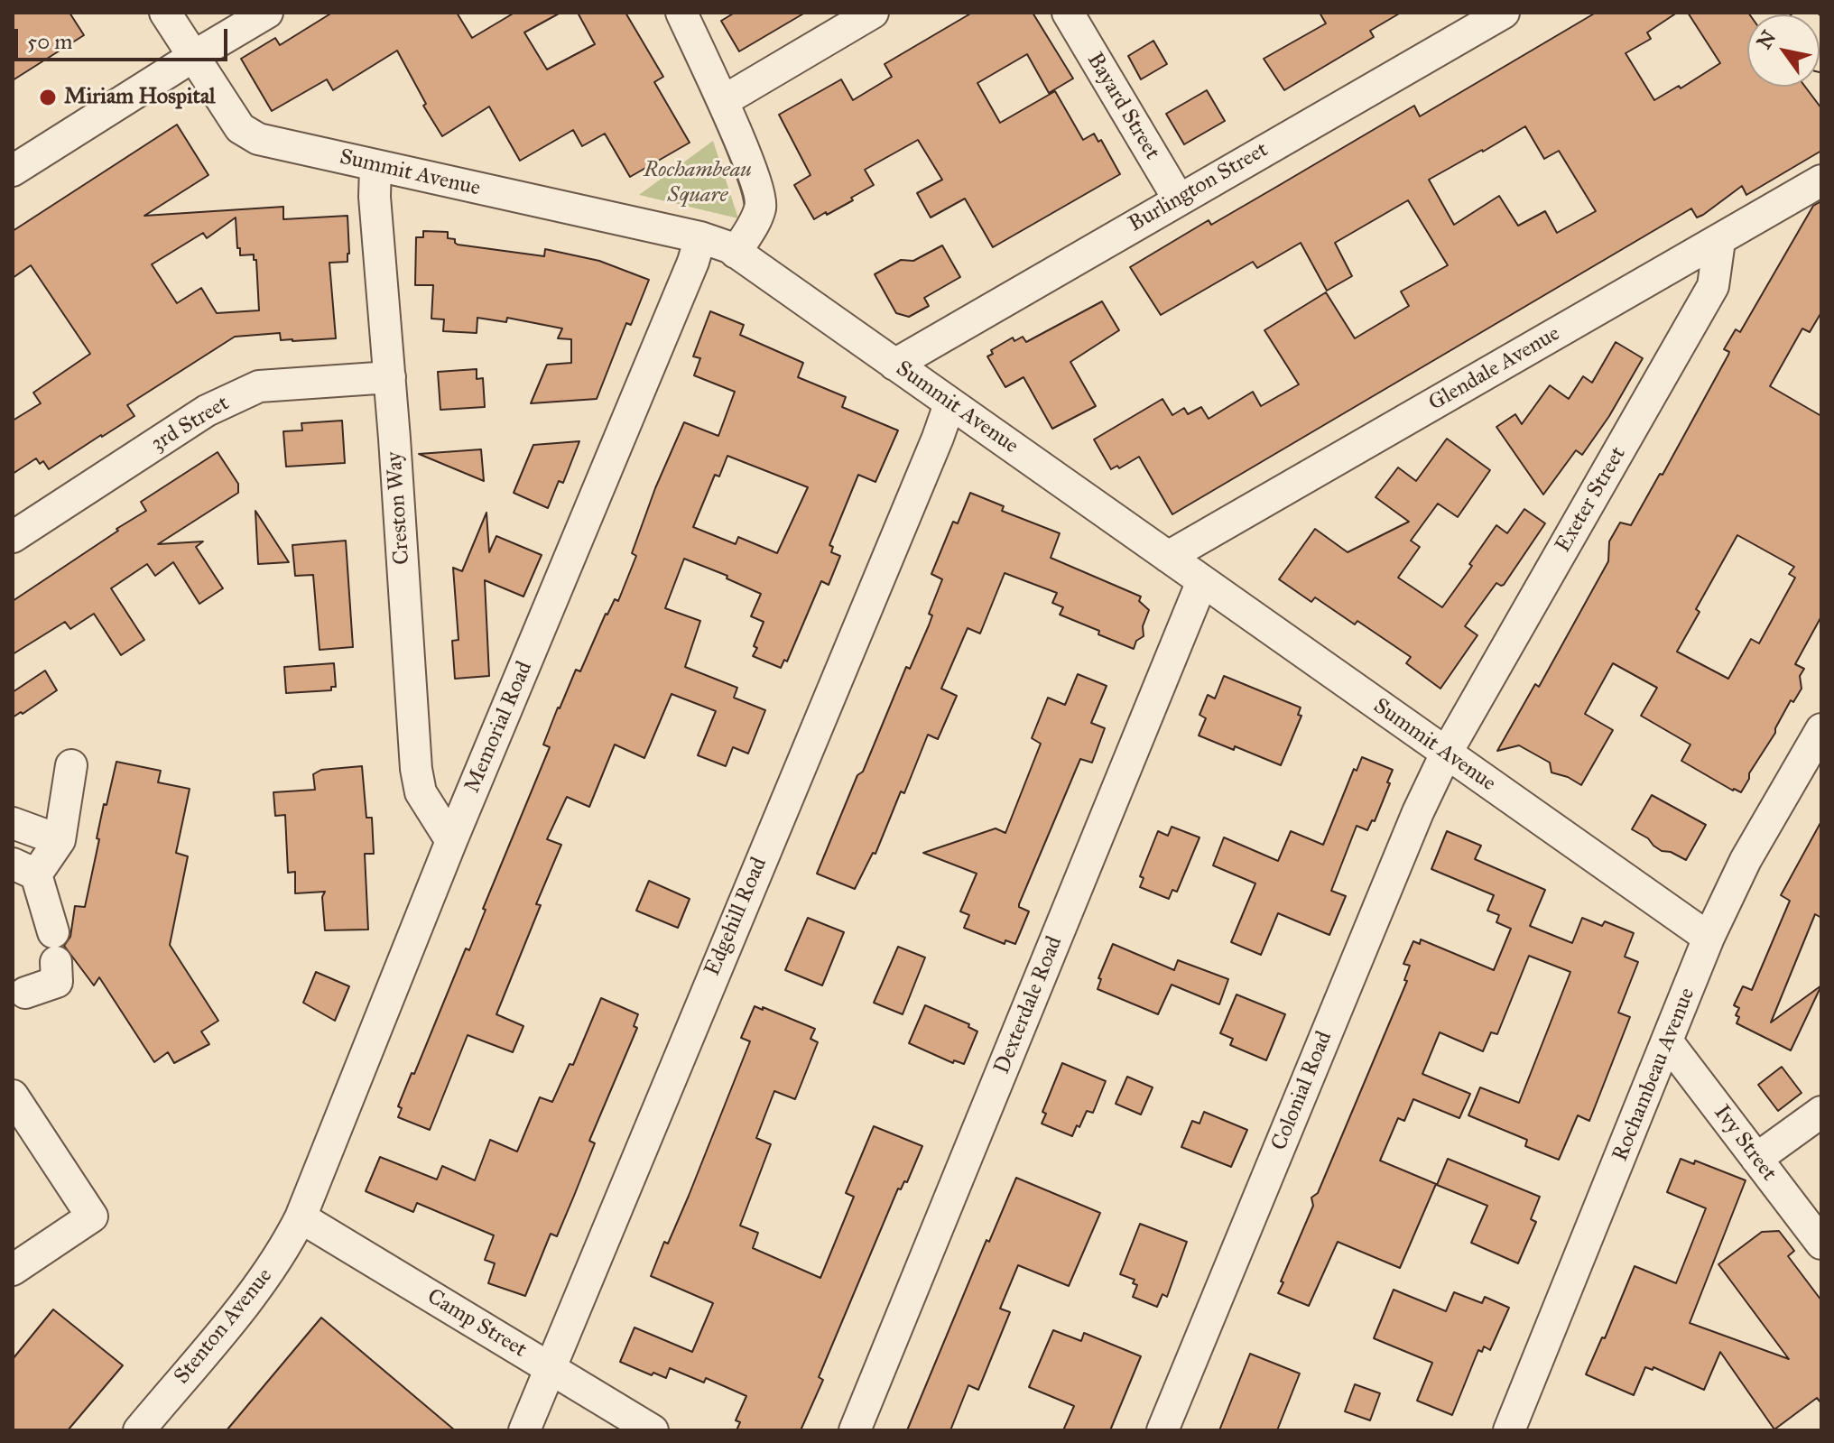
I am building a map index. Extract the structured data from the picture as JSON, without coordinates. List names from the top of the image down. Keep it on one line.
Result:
{"streets":{"street":["Bayard Street","Summit Avenue","Burlington Street","Glendale Avenue","3rd Street","Exeter Street","Creston Way","Memorial Road","Edgehill Road","Dexterdale Road","Rochambeau Avenue","Colonial Road","Ivy Street","Camp Street","Stenton Avenue"]},"crossings":[["Bayard Street","Burlington Street"],["Summit Avenue","Burlington Street"],["Summit Avenue","Glendale Avenue"],["Summit Avenue","Exeter Street"],["Summit Avenue","Creston Way"],["Summit Avenue","Memorial Road"],["Summit Avenue","Edgehill Road"],["Summit Avenue","Dexterdale Road"],["Summit Avenue","Rochambeau Avenue"],["Summit Avenue","Colonial Road"],["Glendale Avenue","Exeter Street"],["3rd Street","Creston Way"],["Exeter Street","Colonial Road"],["Creston Way","Memorial Road"],["Memorial Road","Camp Street"],["Memorial Road","Stenton Avenue"],["Edgehill Road","Camp Street"],["Rochambeau Avenue","Ivy Street"],["Camp Street","Stenton Avenue"]],"parks":["Rochambeau Square"],"places":["Miriam Hospital"],"scale_bar":"50 m","north":"top left"}
